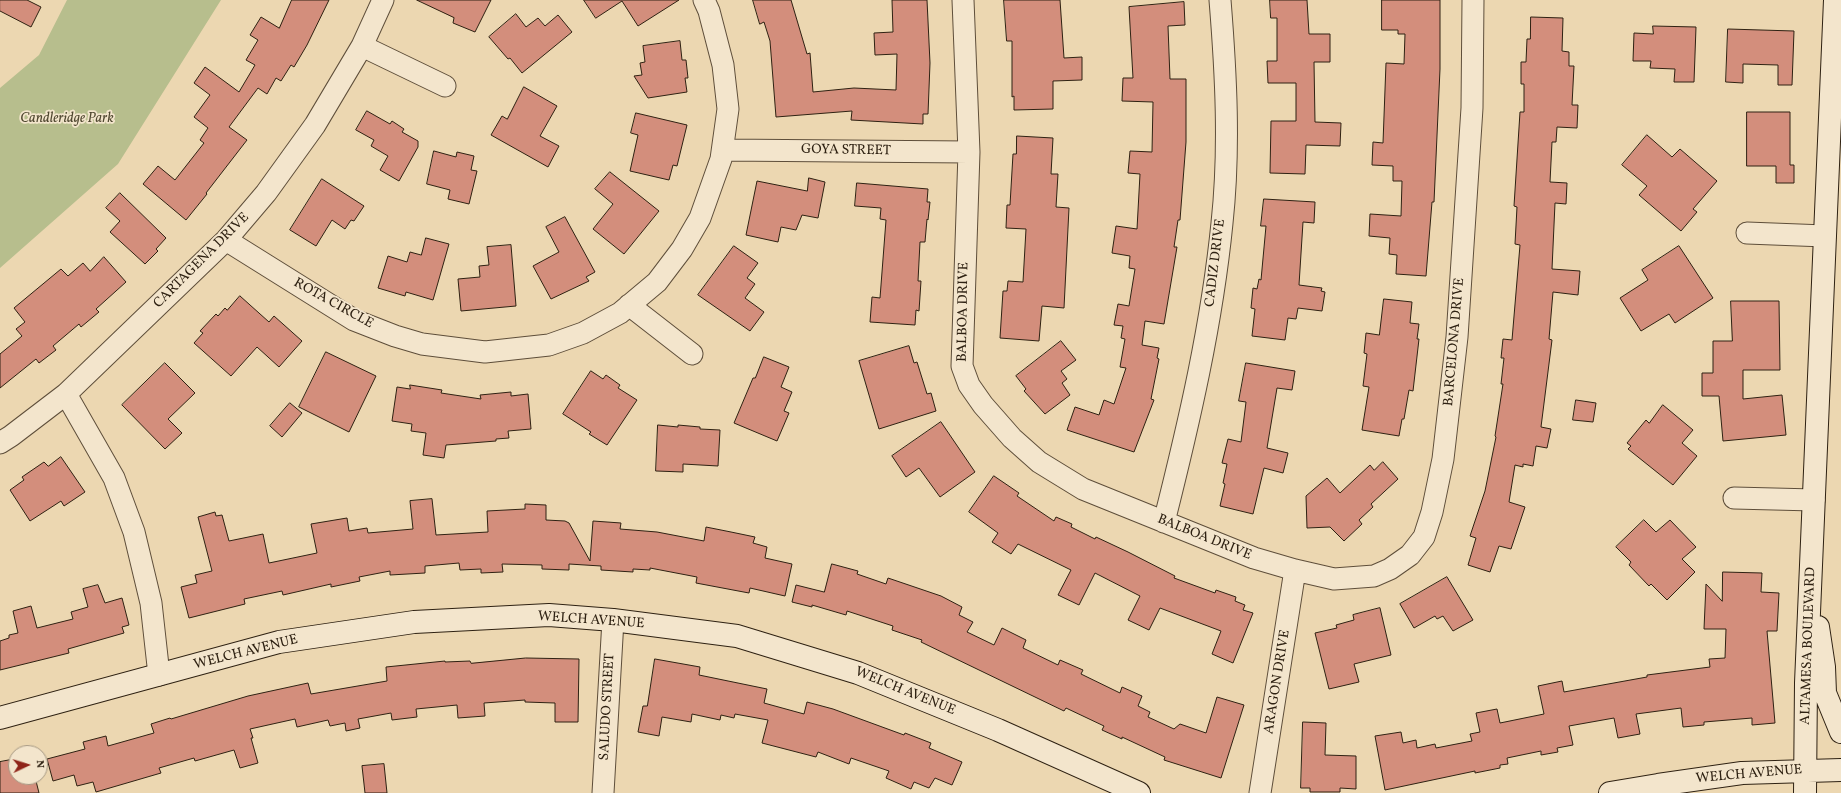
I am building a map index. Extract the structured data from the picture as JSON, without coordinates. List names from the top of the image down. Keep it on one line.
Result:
{"streets":{"street":["GOYA STREET","CARTAGENA DRIVE","CADIZ DRIVE","ROTA CIRCLE","BALBOA DRIVE","BARCELONA DRIVE","WELCH AVENUE","ALTAMESA BOULEVARD","ARAGON DRIVE","SALUDO STREET"]},"crossings":[["GOYA STREET","ROTA CIRCLE"],["GOYA STREET","BALBOA DRIVE"],["CARTAGENA DRIVE","ROTA CIRCLE"],["CADIZ DRIVE","BALBOA DRIVE"],["BALBOA DRIVE","BARCELONA DRIVE"],["BALBOA DRIVE","ARAGON DRIVE"],["BARCELONA DRIVE","ARAGON DRIVE"],["WELCH AVENUE","ALTAMESA BOULEVARD"],["WELCH AVENUE","SALUDO STREET"]],"parks":["Candleridge Park"],"north":"right"}
